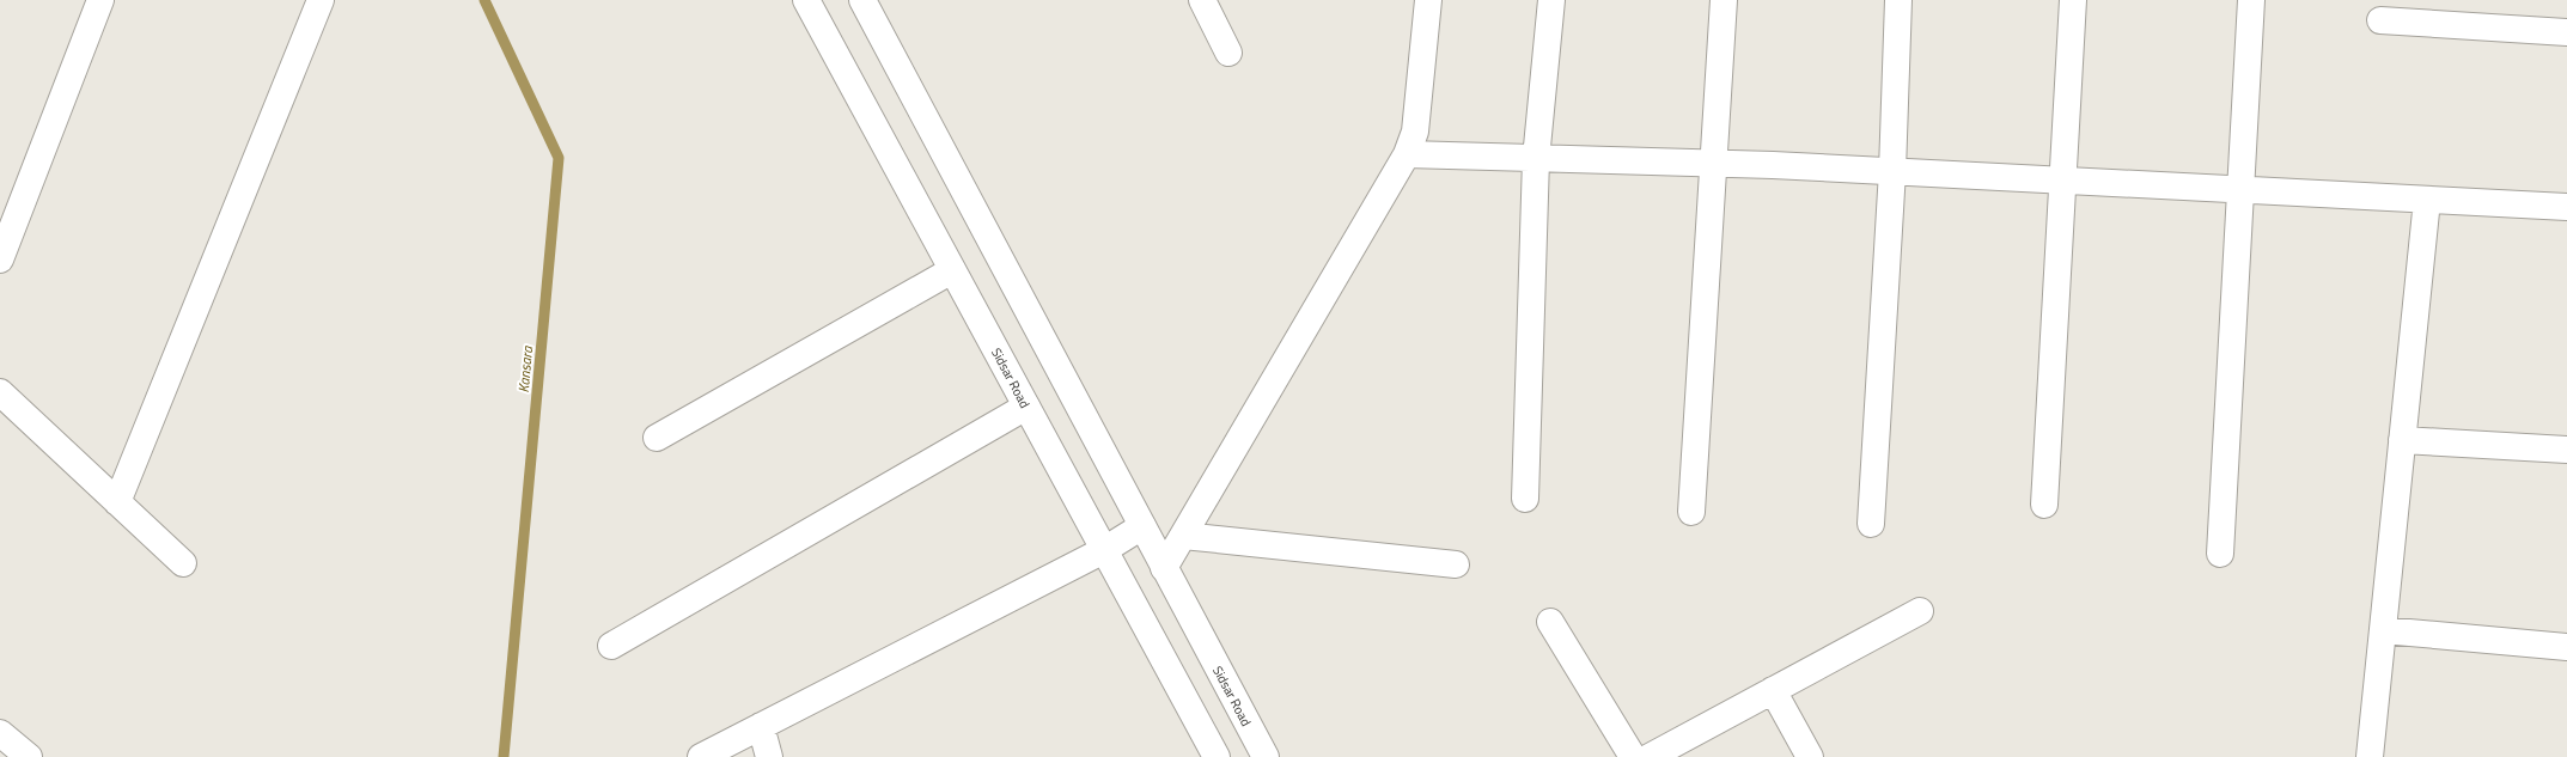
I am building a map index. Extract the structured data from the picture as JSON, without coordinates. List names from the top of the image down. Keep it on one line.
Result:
{"streets":{"street":["Sidsar Road"]},"water":["Kansara"]}
